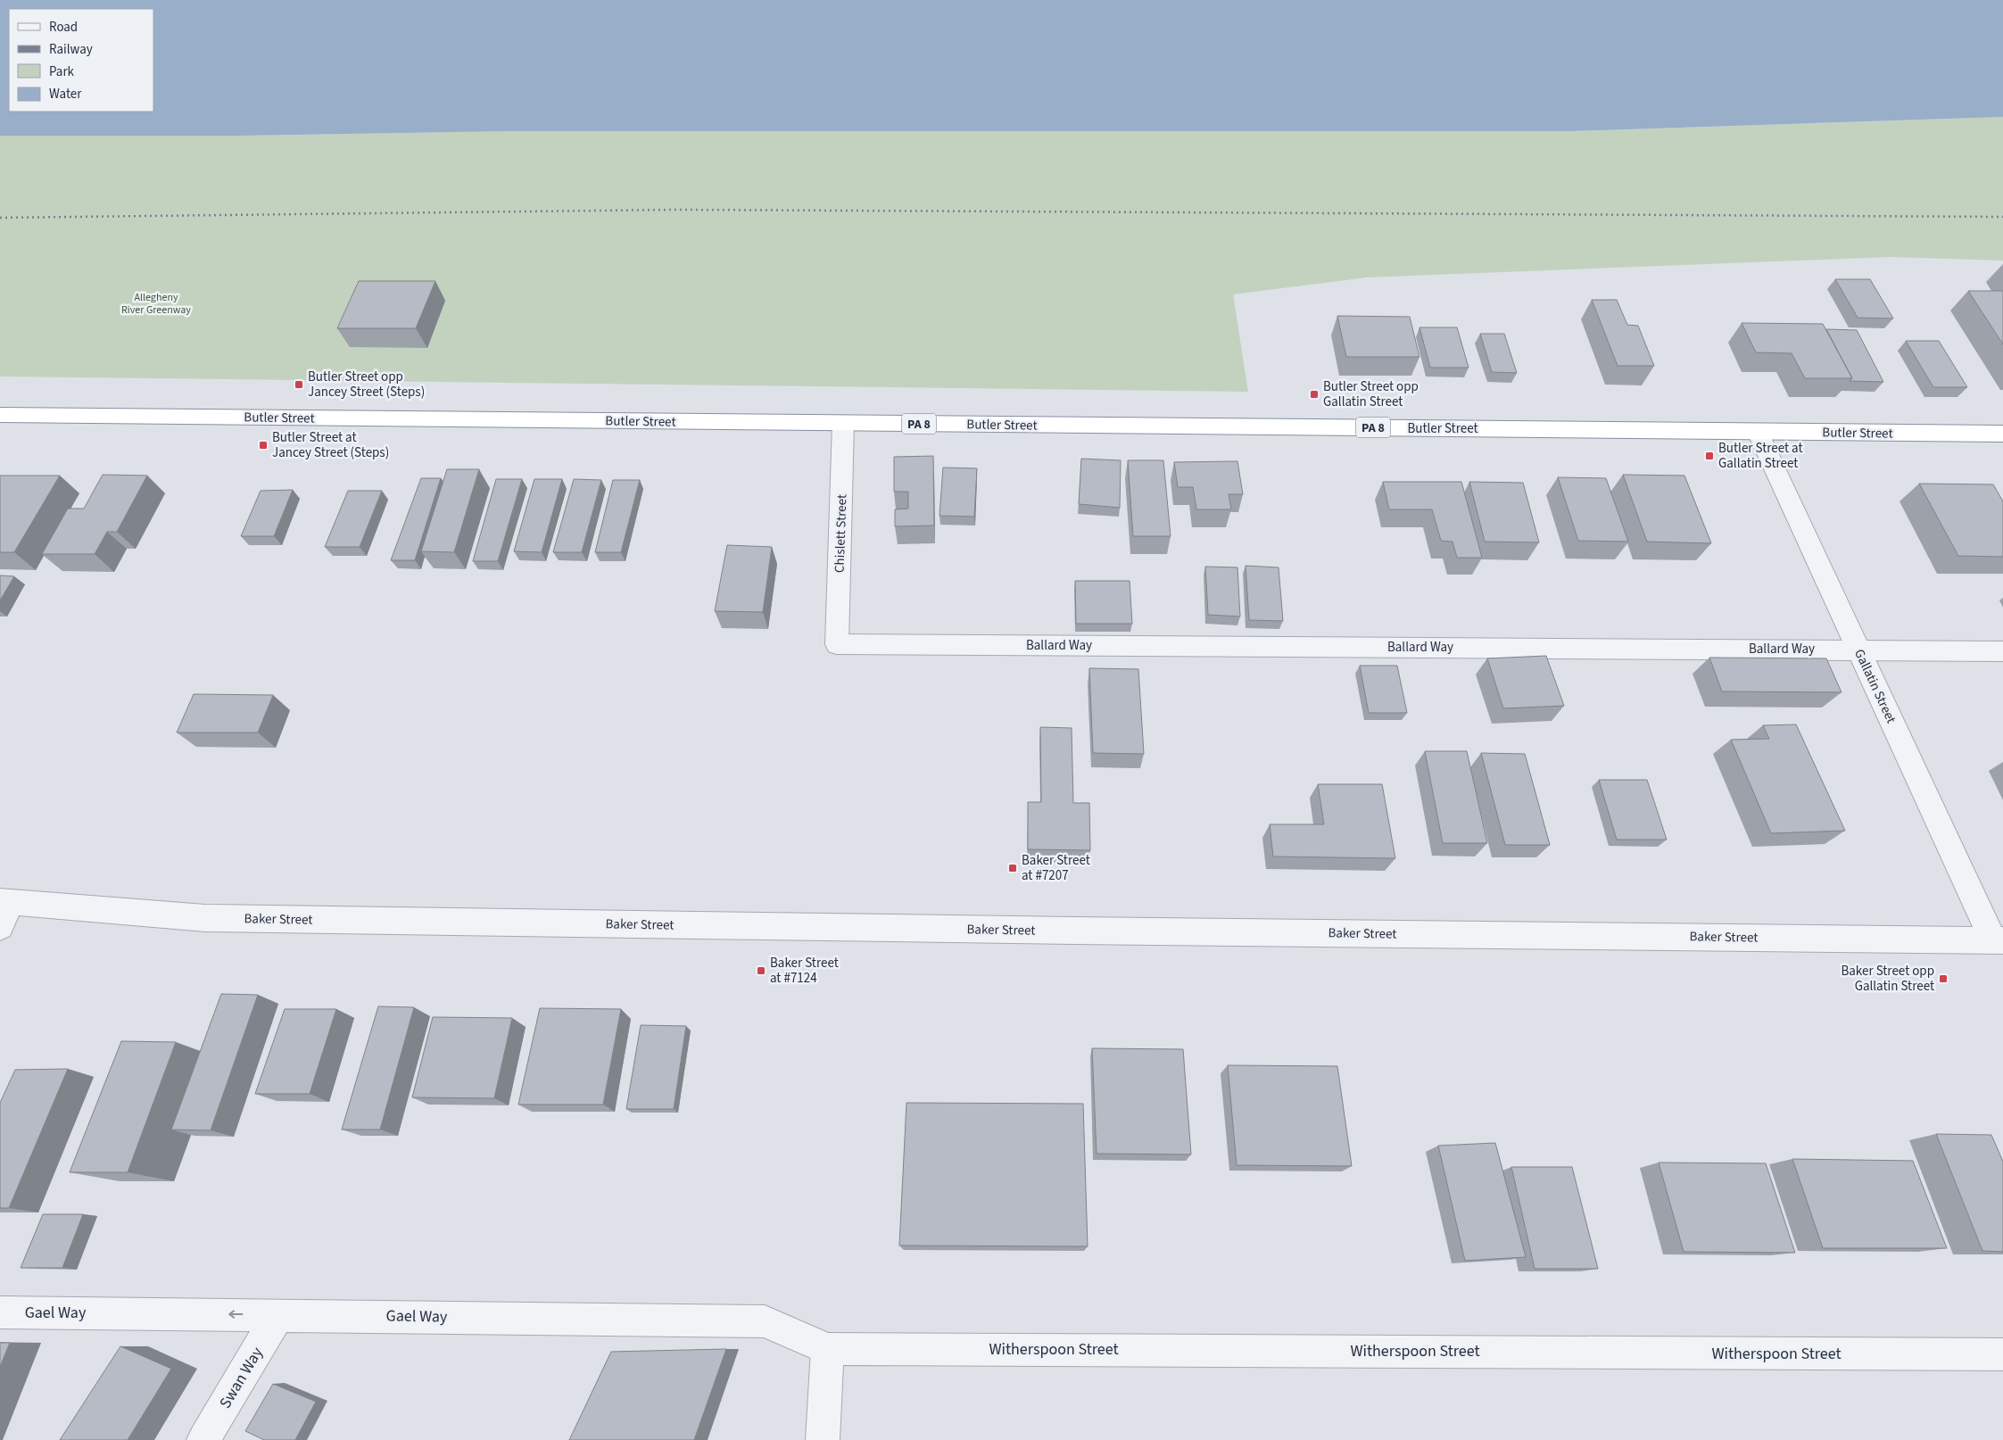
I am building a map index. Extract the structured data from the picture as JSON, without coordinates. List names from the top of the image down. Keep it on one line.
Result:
{"streets":{"highway":["Butler Street","PA 8"],"street":["Chislett Street","Ballard Way","Gallatin Street","Baker Street","Gael Way","Witherspoon Street","Swan Way"]},"crossings":[["Butler Street","Chislett Street"],["Butler Street","Gallatin Street"],["Chislett Street","Ballard Way"],["Ballard Way","Gallatin Street"],["Gallatin Street","Baker Street"],["Gael Way","Witherspoon Street"],["Gael Way","Swan Way"]],"parks":["Allegheny River Greenway"],"places":{"transit":["Butler Street opp Jancey Street (Steps)","Butler Street opp Gallatin Street","Butler Street at Jancey Street (Steps)","Butler Street at Gallatin Street","Baker Street at #7207","Baker Street at #7124","Baker Street opp Gallatin Street"]},"legend":["Road","Railway","Park","Water"]}
